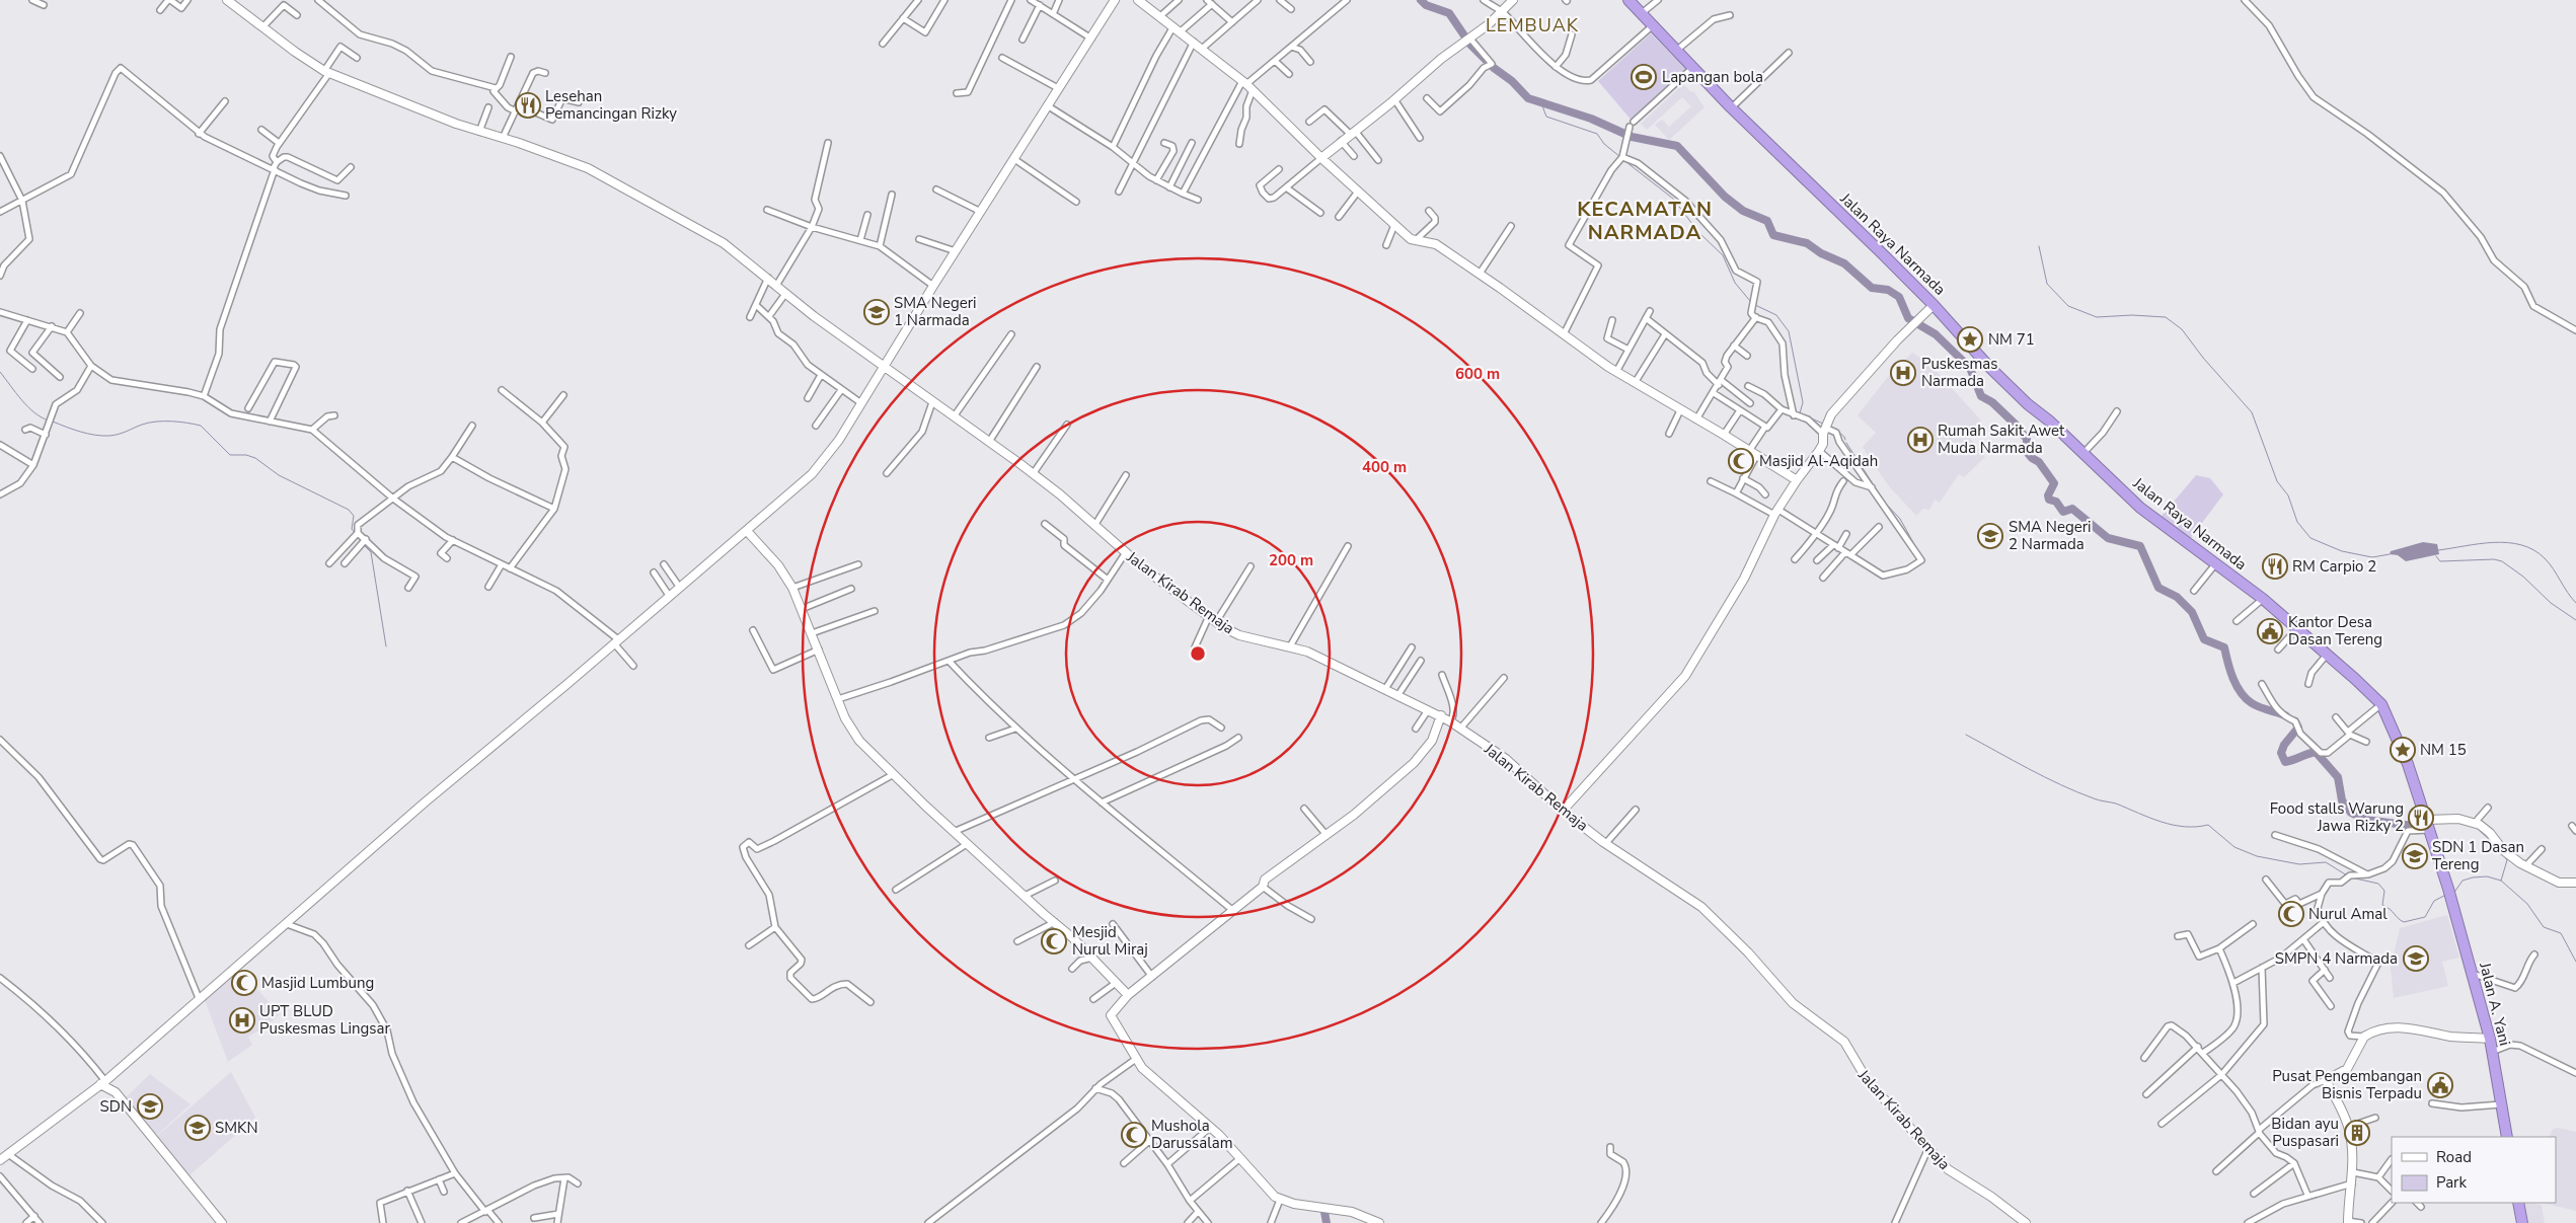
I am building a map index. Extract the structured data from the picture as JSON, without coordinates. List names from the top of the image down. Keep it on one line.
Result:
{"streets":{"highway":["Jalan Raya Narmada","Jalan A. Yani"],"street":["Jalan Kirab Remaja"]},"crossings":[["Jalan Raya Narmada","Jalan A. Yani"]],"districts":["LEMBUAK","KECAMATAN NARMADA"],"places":{"sports":["Lapangan bola"],"restaurant":["Lesehan Pemancingan Rizky","RM Carpio 2","Food stalls Warung Jawa Rizky 2"],"school or university":["SMA Negeri 1 Narmada","SMA Negeri 2 Narmada","SDN 1 Dasan Tereng","SMPN 4 Narmada","SDN","SMKN"],"place":["NM 71","NM 15"],"hospital":["Puskesmas Narmada","Rumah Sakit Awet Muda Narmada","UPT BLUD Puskesmas Lingsar"],"mosque":["Masjid Al-Aqidah","Nurul Amal","Mesjid Nurul Miraj","Masjid Lumbung","Mushola Darussalam"],"public building":["Kantor Desa Dasan Tereng","Pusat Pengembangan Bisnis Terpadu"],"building":["Bidan ayu Puspasari"]},"legend":["Road","Park"],"rings":["600 m","400 m","200 m"]}
